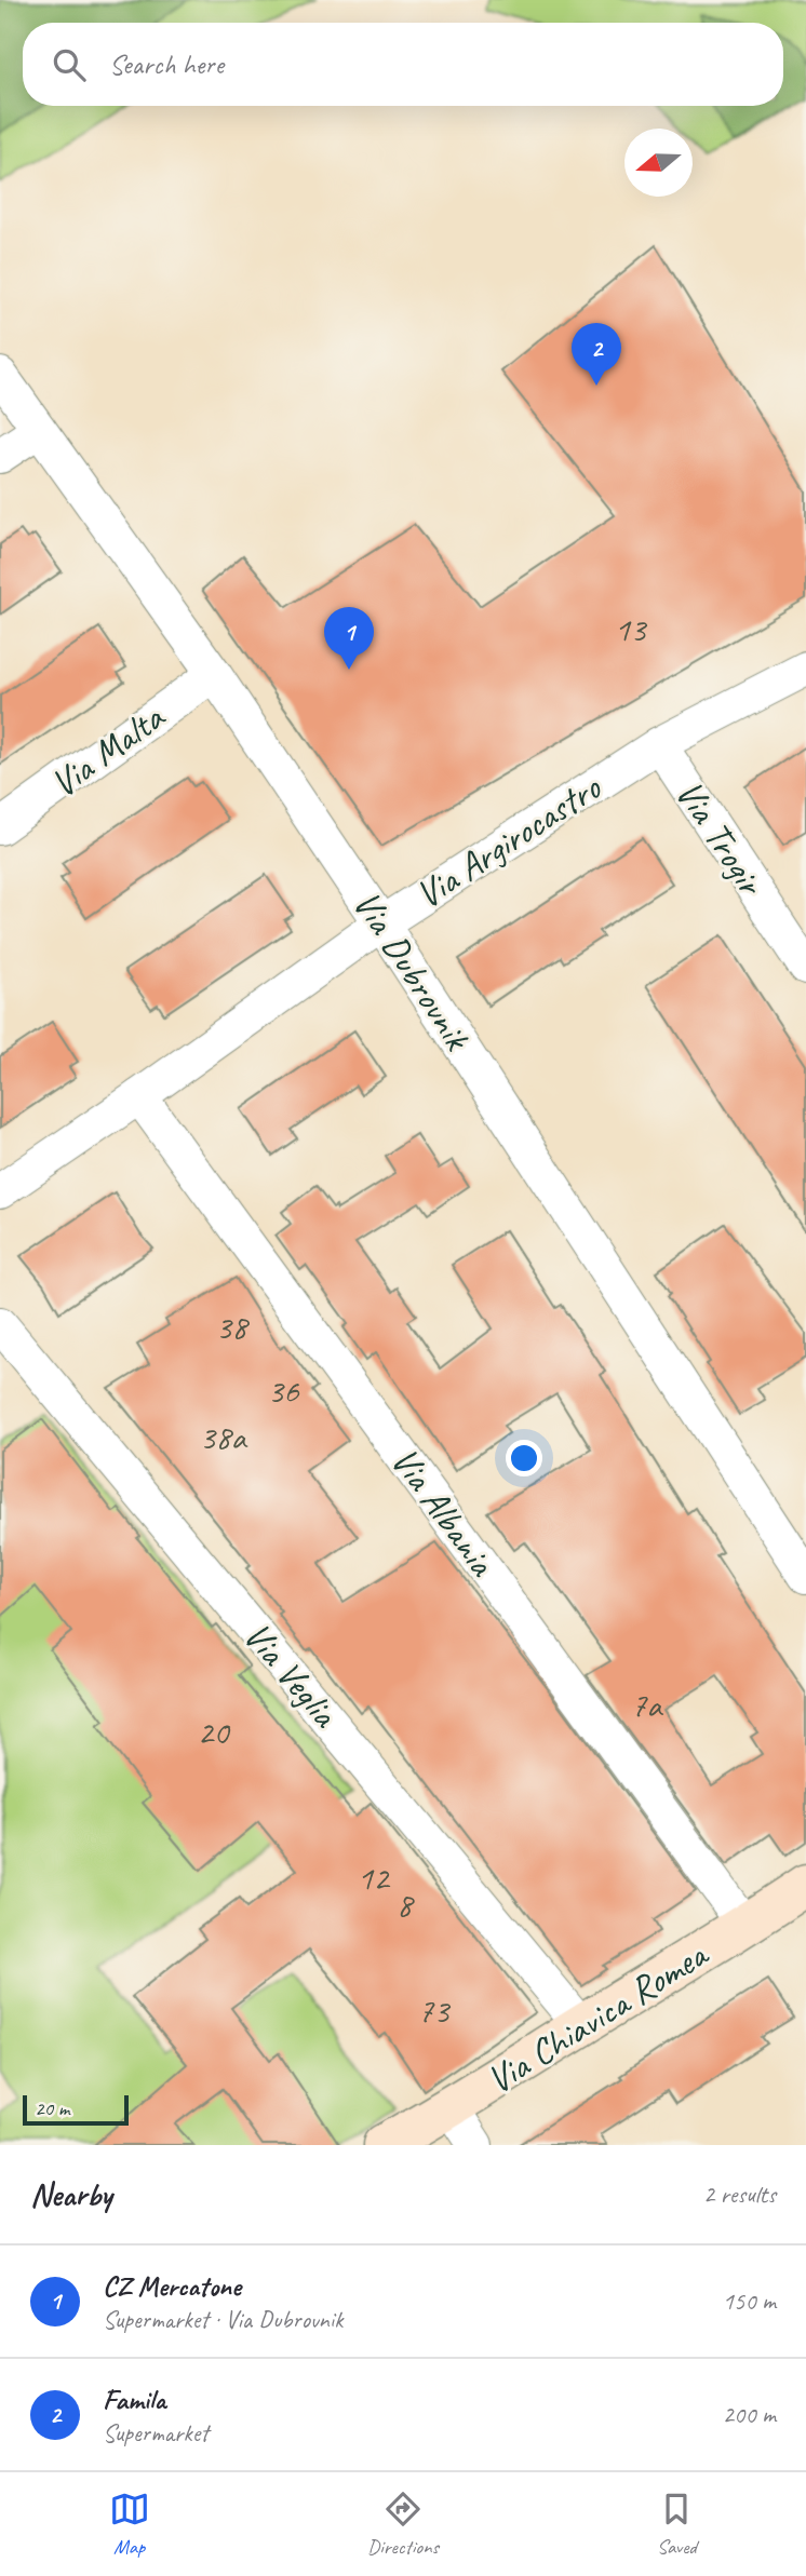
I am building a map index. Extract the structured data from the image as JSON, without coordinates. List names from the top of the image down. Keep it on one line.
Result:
{"streets":{"street":["Via Malta","Via Trogir","Via Argirocastro","Via Dubrovnik","Via Albania","Via Veglia","Via Chiavica Romea"]},"crossings":[["Via Malta","Via Dubrovnik"],["Via Trogir","Via Argirocastro"],["Via Argirocastro","Via Dubrovnik"],["Via Argirocastro","Via Albania"],["Via Albania","Via Chiavica Romea"],["Via Veglia","Via Chiavica Romea"]],"house_numbers":["13","38","36","38a","7a","20","12","8","73"],"scale_bar":"20 m","north":"left","page":{"search":"Search here","pins":["2","1"],"scale":"20 m","heading":["Nearby","2 results"],"list":[{"mark":"1","name":"CZ Mercatone","note":"Supermarket · Via Dubrovnik","value":"150 m"},{"mark":"2","name":"Famila","note":"Supermarket","value":"200 m"}],"nav":["Map","Directions","Saved"]}}
